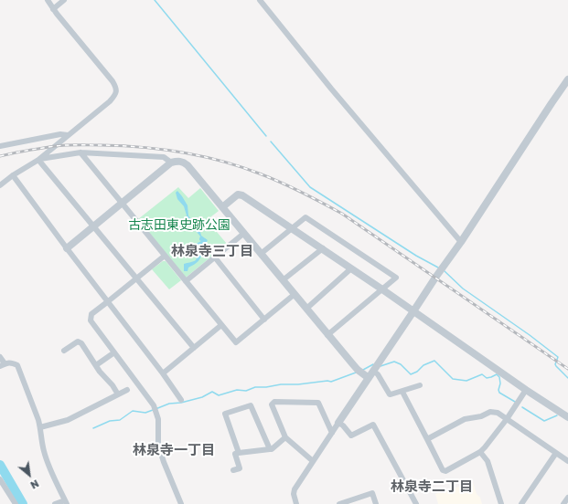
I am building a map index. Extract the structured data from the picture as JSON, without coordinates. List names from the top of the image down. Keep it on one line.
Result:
{"districts":["林泉寺三丁目","林泉寺一丁目","林泉寺二丁目"],"parks":["古志田東史跡公園"],"north":"bottom right"}
